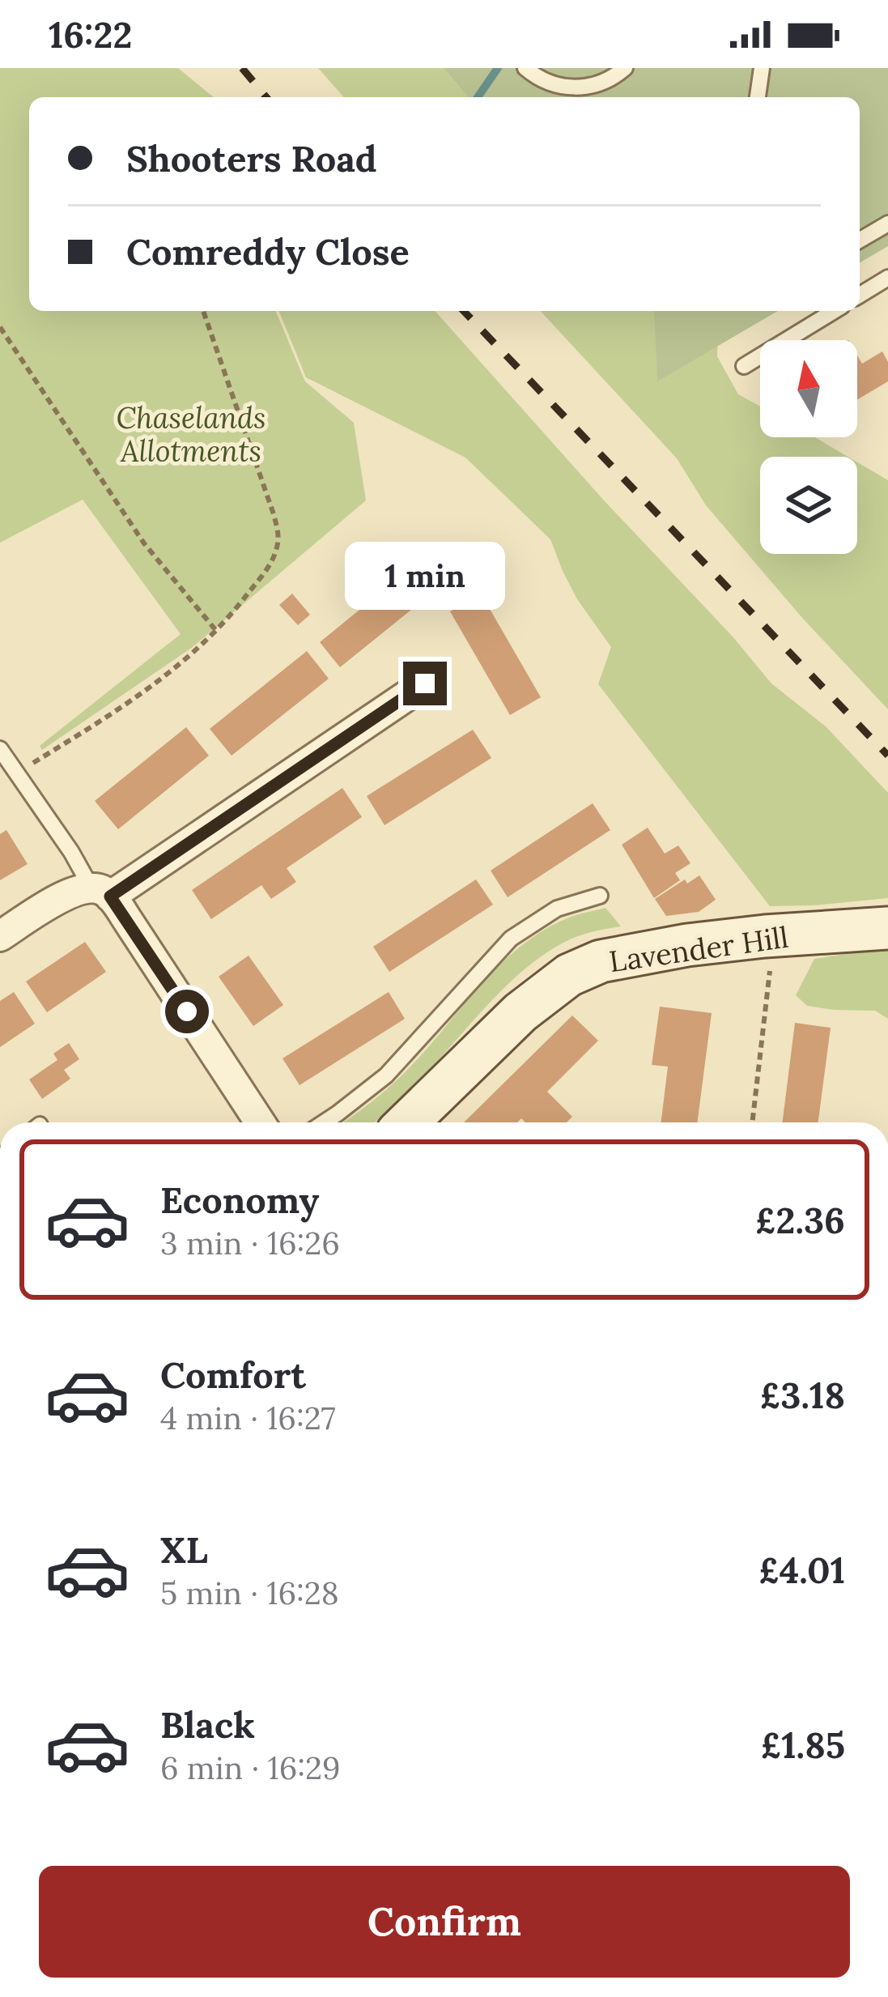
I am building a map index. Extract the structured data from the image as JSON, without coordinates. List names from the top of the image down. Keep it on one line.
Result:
{"streets":{"street":["Lavender Hill"]},"parks":["Chaselands Allotments"],"north":"top","page":{"status":"16:22","banner":["Shooters Road","Comreddy Close"],"bubble":"1 min","list":[{"name":"Economy","note":"3 min · 16:26","value":"£2.36"},{"name":"Comfort","note":"4 min · 16:27","value":"£3.18"},{"name":"XL","note":"5 min · 16:28","value":"£4.01"},{"name":"Black","note":"6 min · 16:29","value":"£1.85"}],"buttons":"Confirm"}}
